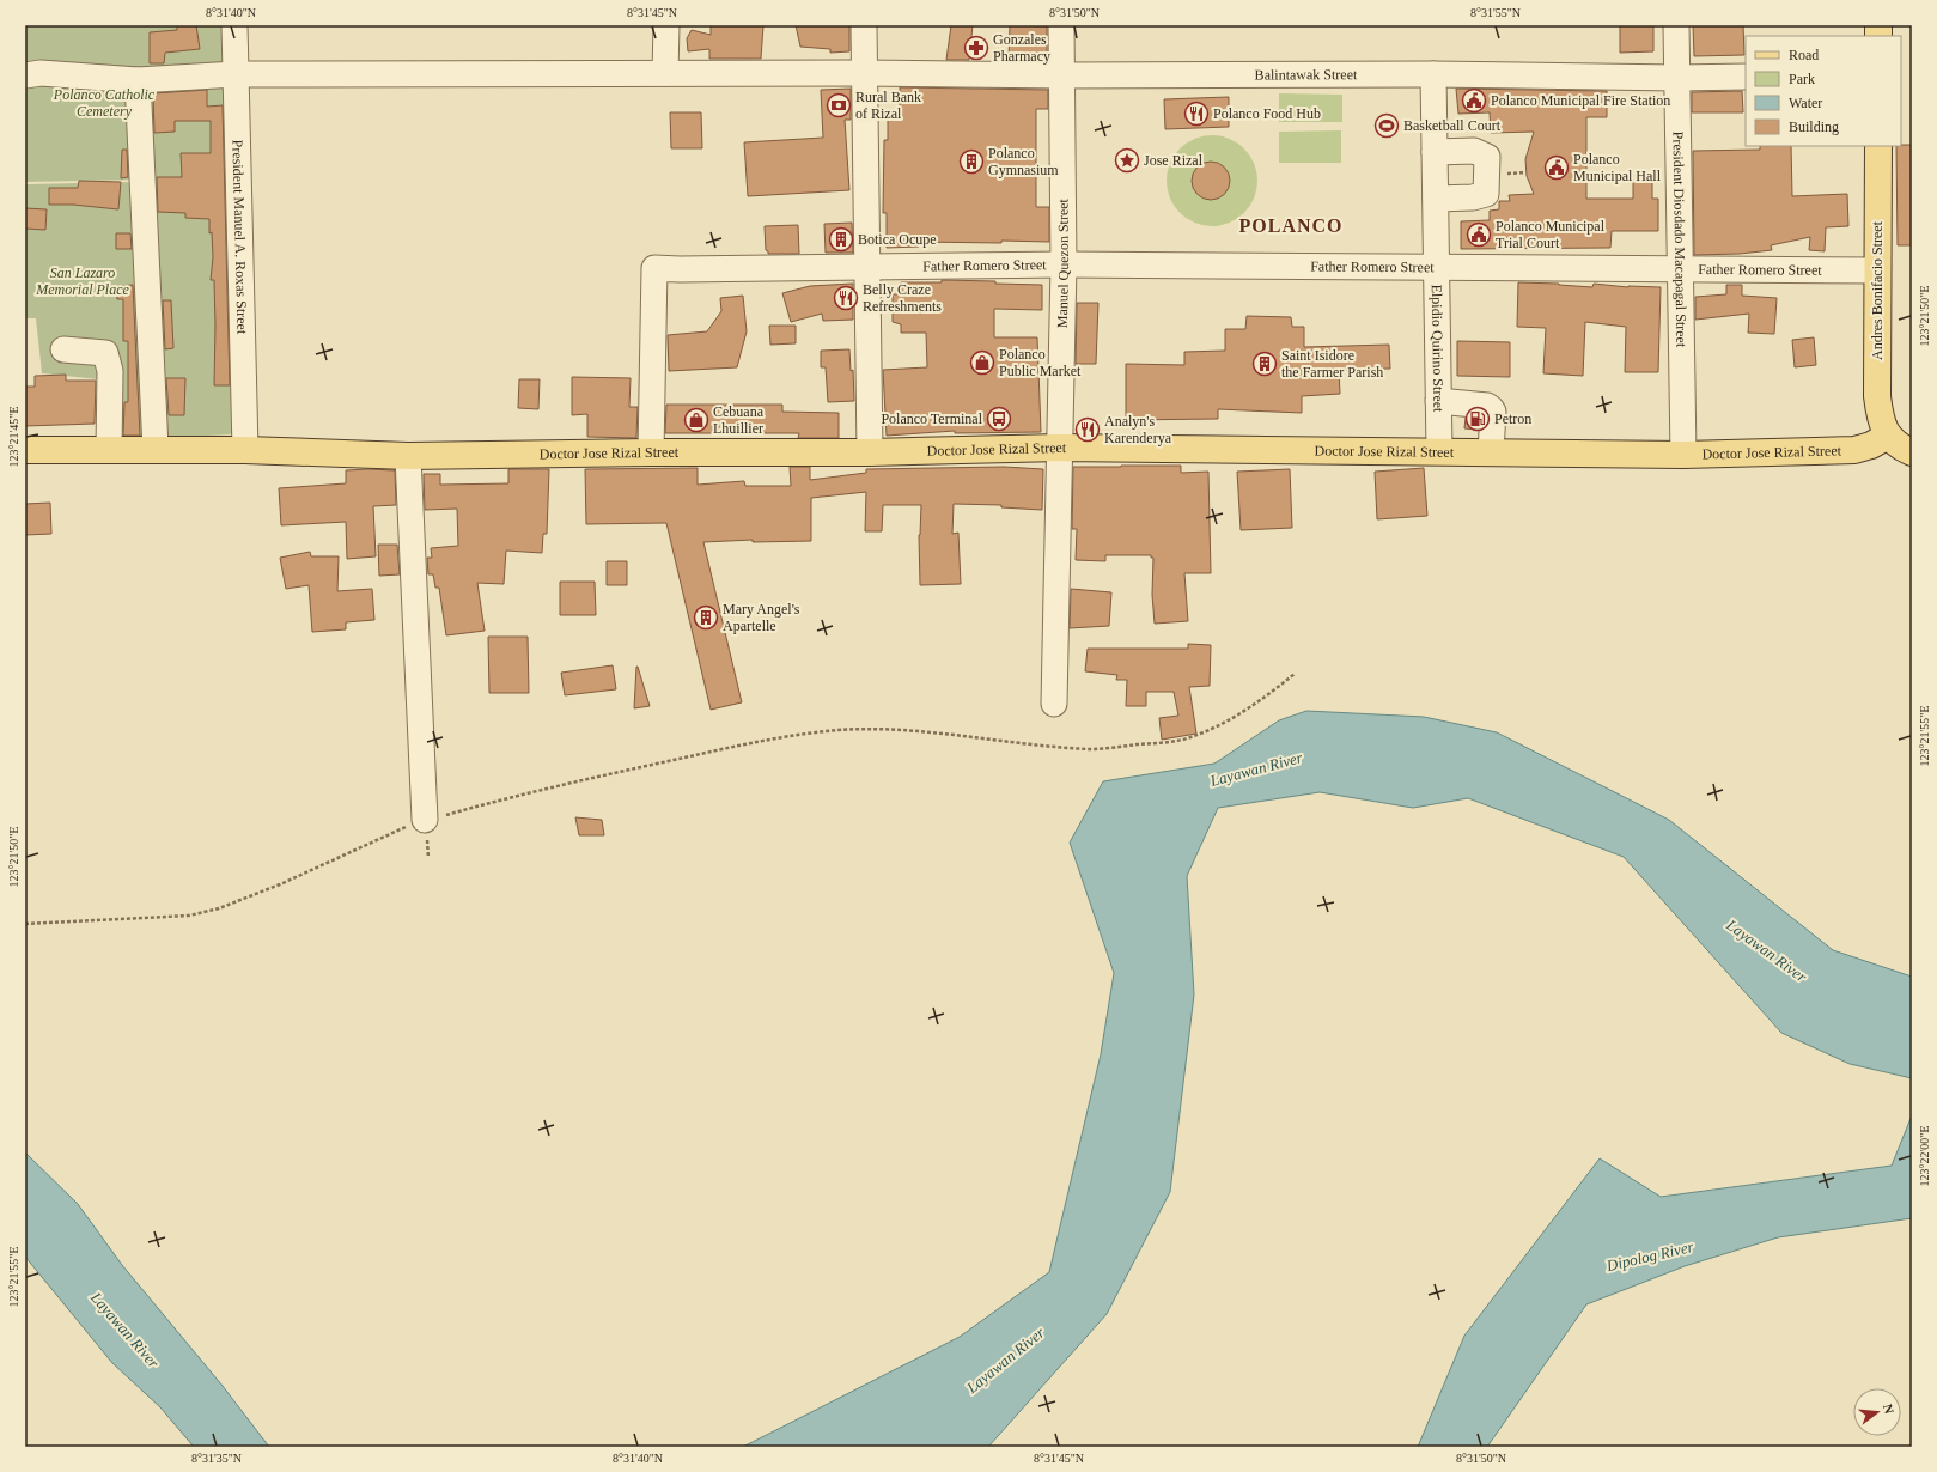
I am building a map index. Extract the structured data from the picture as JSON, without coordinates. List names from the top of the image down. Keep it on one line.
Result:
{"streets":{"main road":["Andres Bonifacio Street","Doctor Jose Rizal Street"],"street":["Balintawak Street","President Manuel A. Roxas Street","President Diosdado Macapagal Street","Manuel Quezon Street","Father Romero Street","Elpidio Quirino Street"]},"crossings":[["Balintawak Street","President Manuel A. Roxas Street"],["Balintawak Street","President Diosdado Macapagal Street"],["Balintawak Street","Manuel Quezon Street"],["Balintawak Street","Elpidio Quirino Street"],["President Manuel A. Roxas Street","Doctor Jose Rizal Street"],["President Diosdado Macapagal Street","Father Romero Street"],["President Diosdado Macapagal Street","Doctor Jose Rizal Street"],["Manuel Quezon Street","Father Romero Street"],["Manuel Quezon Street","Doctor Jose Rizal Street"],["Father Romero Street","Andres Bonifacio Street"],["Father Romero Street","Elpidio Quirino Street"],["Father Romero Street","Doctor Jose Rizal Street"],["Andres Bonifacio Street","Doctor Jose Rizal Street"],["Elpidio Quirino Street","Doctor Jose Rizal Street"]],"districts":["POLANCO"],"water":["Layawan River","Dipolog River"],"parks":["Polanco Catholic Cemetery","San Lazaro Memorial Place"],"places":{"pharmacy":["Gonzales Pharmacy"],"public building":["Polanco Municipal Fire Station","Polanco Municipal Hall","Polanco Municipal Trial Court"],"bank":["Rural Bank of Rizal"],"restaurant":["Polanco Food Hub","Belly Craze Refreshments","Analyn's Karenderya"],"sports":["Basketball Court"],"place":["Jose Rizal"],"building":["Polanco Gymnasium","Botica Ocupe","Saint Isidore the Farmer Parish","Mary Angel's Apartelle"],"shop":["Polanco Public Market","Cebuana Lhuillier"],"bus stop":["Polanco Terminal"],"fuel station":["Petron"]},"legend":["Road","Park","Water","Building"],"north":"right","coordinates":["8°31'40\"N","8°31'45\"N","8°31'50\"N","8°31'55\"N","123°21'50\"E","123°21'45\"E","123°21'55\"E","123°22'00\"E","8°31'35\"N"]}
